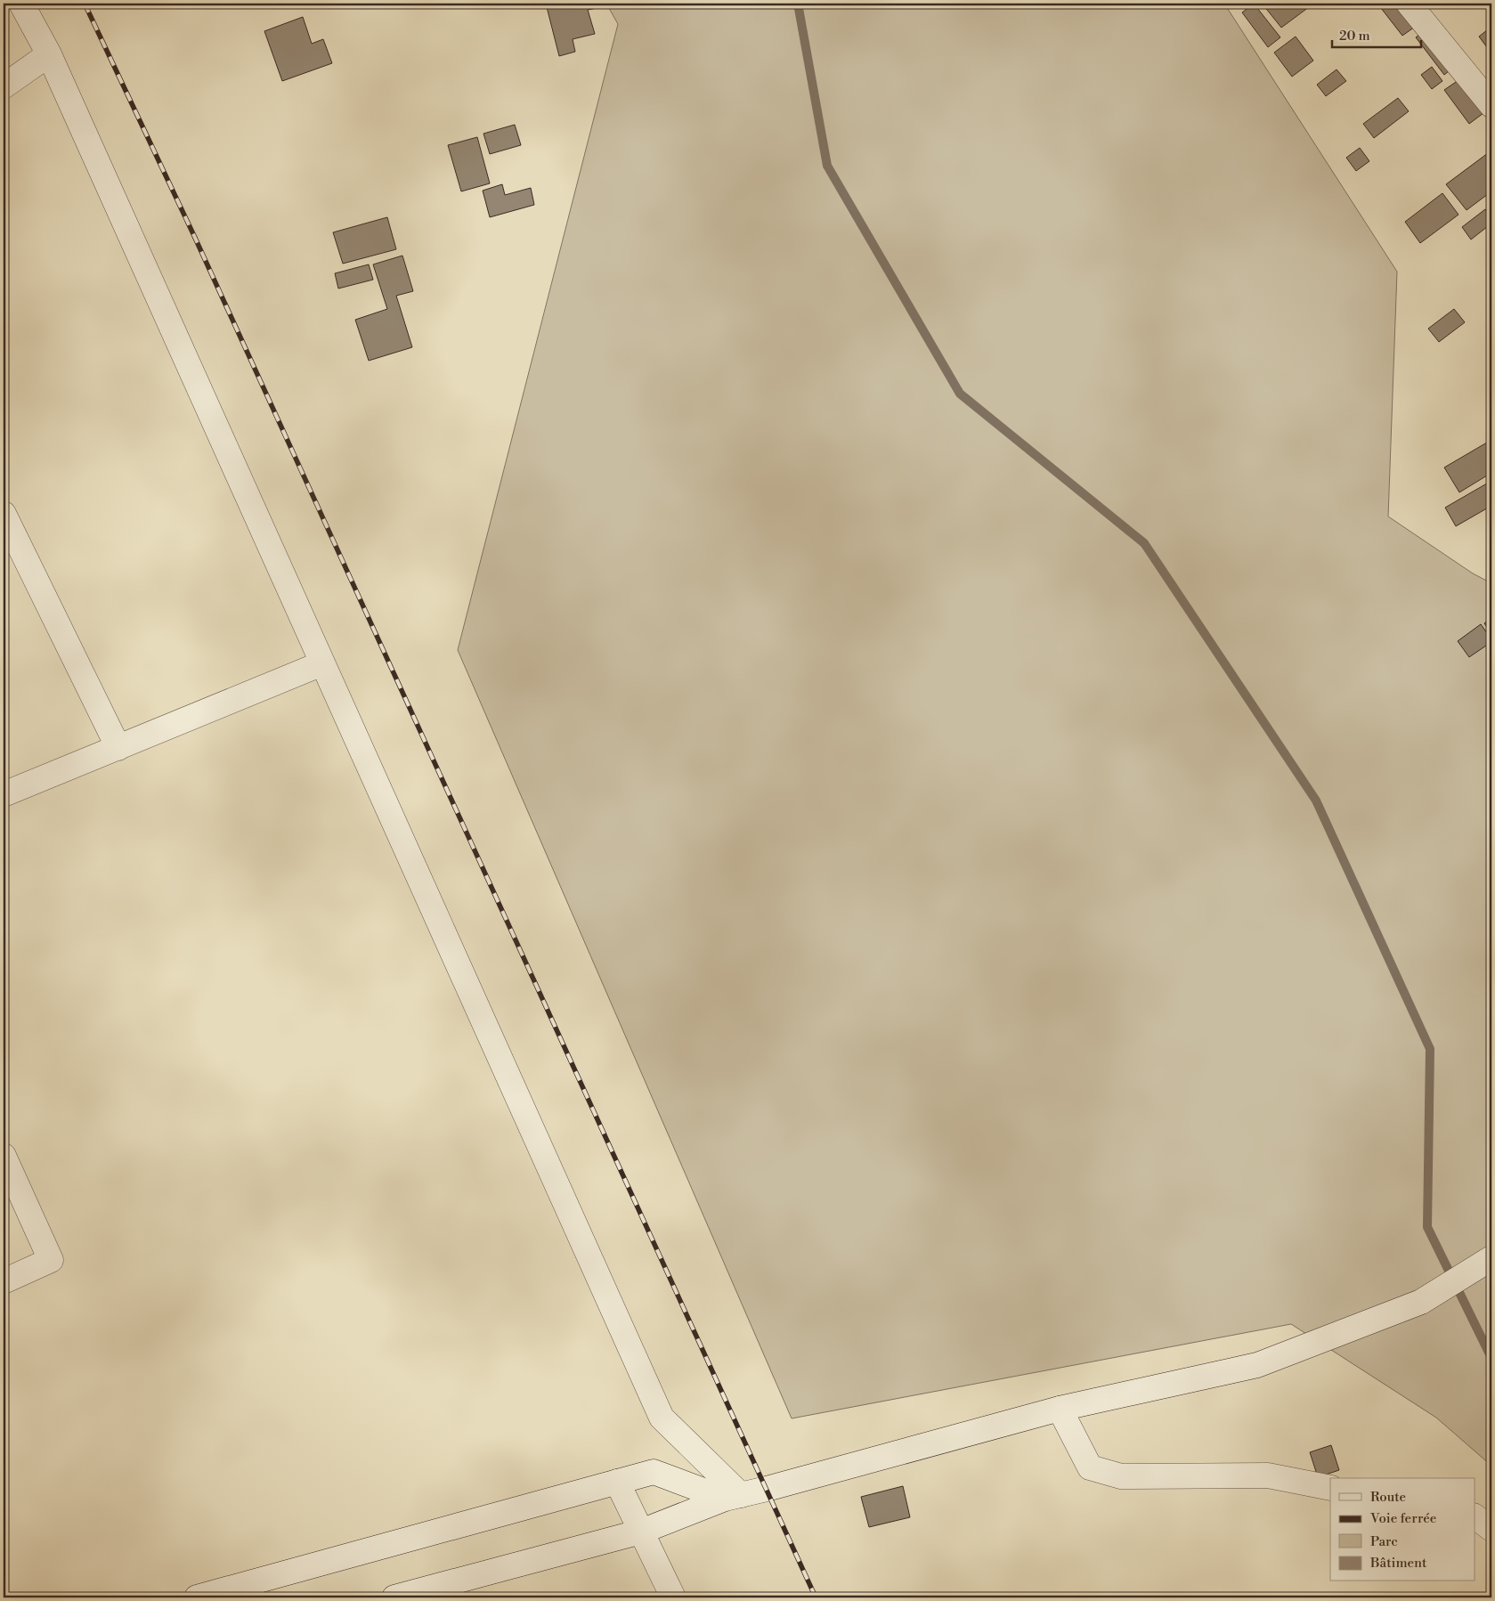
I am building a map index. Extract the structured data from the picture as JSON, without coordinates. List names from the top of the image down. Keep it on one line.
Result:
{"legend":["Route","Voie ferrée","Parc","Bâtiment"],"scale_bar":"20 m"}
